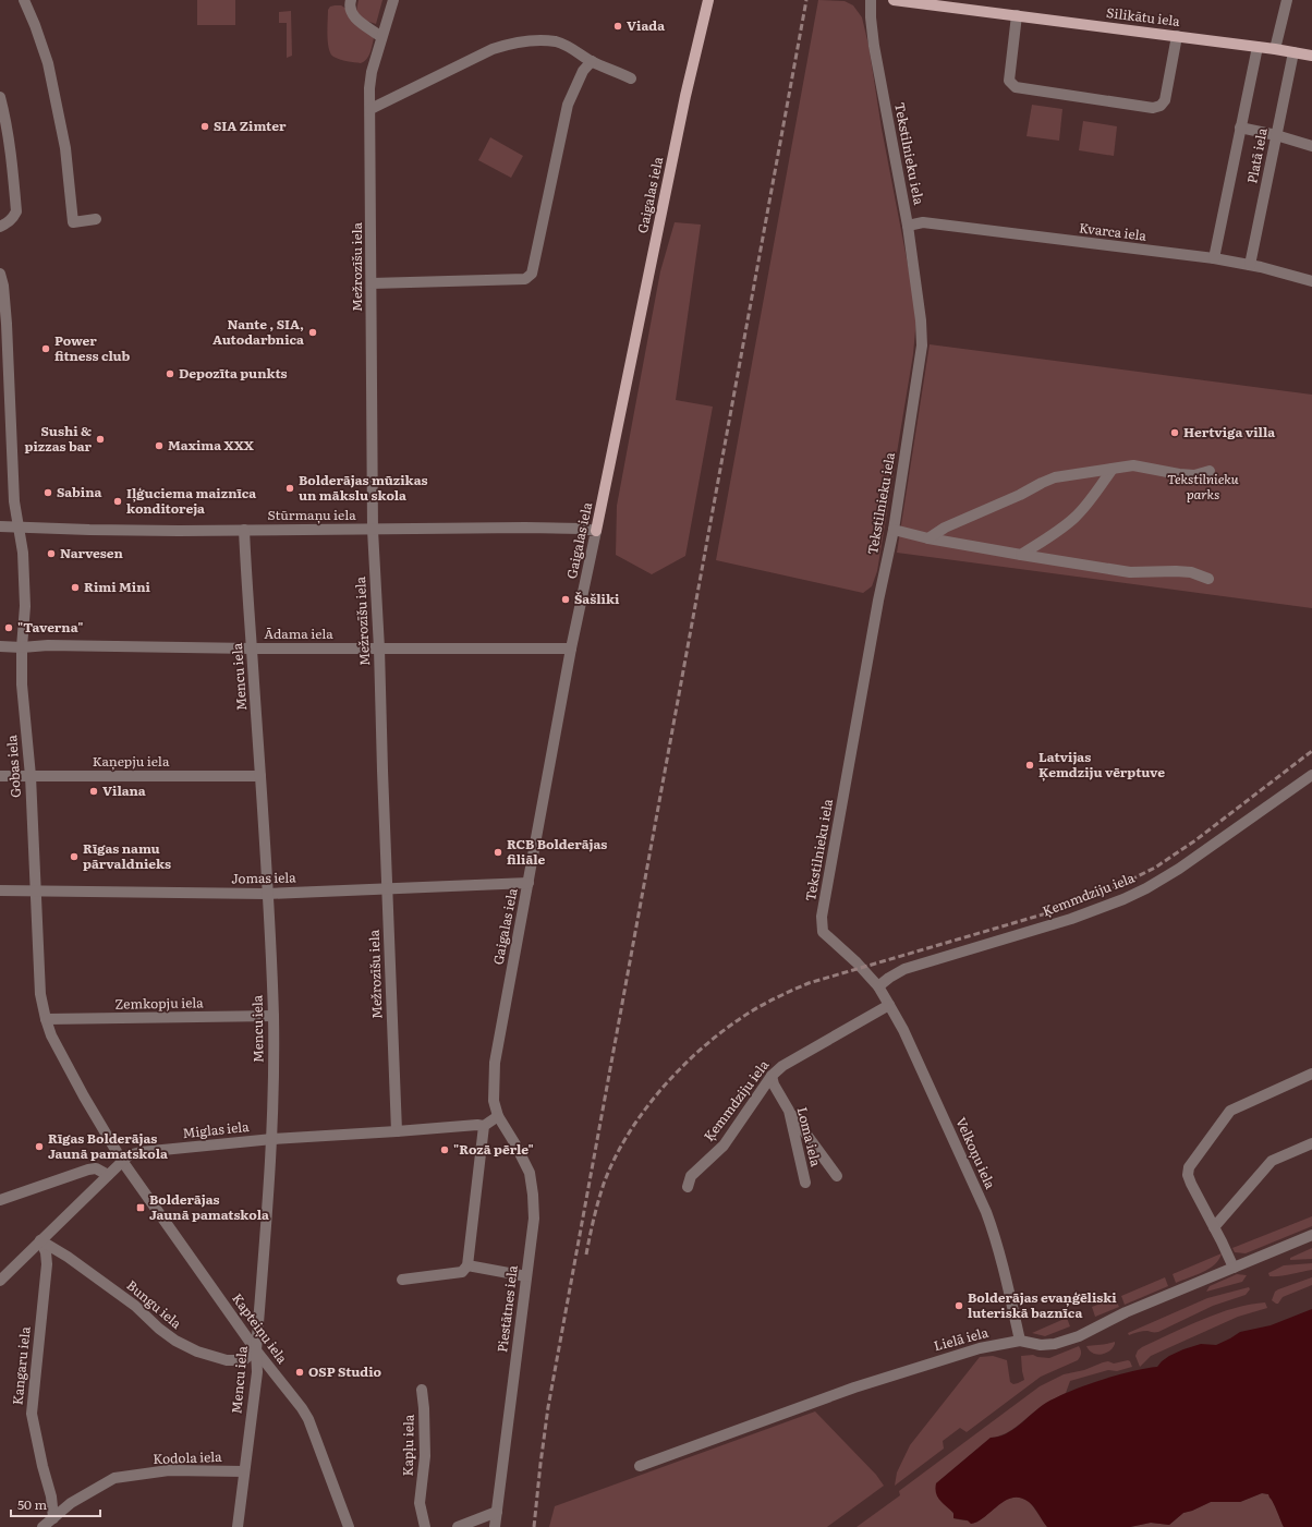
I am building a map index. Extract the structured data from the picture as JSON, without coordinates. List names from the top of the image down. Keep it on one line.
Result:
{"streets":{"main road":["Silikātu iela","Gaigalas iela"],"street":["Tekstilnieku iela","Platā iela","Kvarca iela","Mežrozīšu iela","Stūrmaņu iela","Ādama iela","Mencu iela","Kaņepju iela","Gobas iela","Jomas iela","Ķemmdziju iela","Zemkopju iela","Miglas iela","Loma iela","Velkoņu iela","Bungu iela","Piestātnes iela","Kapteiņu iela","Lielā iela","Kangaru iela","Kapļu iela","Kodola iela"]},"crossings":[["Silikātu iela","Platā iela"],["Tekstilnieku iela","Kvarca iela"],["Tekstilnieku iela","Ķemmdziju iela"],["Tekstilnieku iela","Velkoņu iela"],["Platā iela","Kvarca iela"],["Gaigalas iela","Stūrmaņu iela"],["Gaigalas iela","Ādama iela"],["Gaigalas iela","Jomas iela"],["Gaigalas iela","Piestātnes iela"],["Mežrozīšu iela","Stūrmaņu iela"],["Mežrozīšu iela","Ādama iela"],["Mežrozīšu iela","Jomas iela"],["Mežrozīšu iela","Miglas iela"],["Stūrmaņu iela","Mencu iela"],["Stūrmaņu iela","Gobas iela"],["Ādama iela","Mencu iela"],["Ādama iela","Gobas iela"],["Mencu iela","Kaņepju iela"],["Mencu iela","Jomas iela"],["Mencu iela","Zemkopju iela"],["Mencu iela","Miglas iela"],["Mencu iela","Bungu iela"],["Mencu iela","Kapteiņu iela"],["Mencu iela","Kodola iela"],["Kaņepju iela","Gobas iela"],["Gobas iela","Jomas iela"],["Gobas iela","Zemkopju iela"],["Gobas iela","Miglas iela"],["Gobas iela","Kapteiņu iela"],["Ķemmdziju iela","Loma iela"],["Ķemmdziju iela","Velkoņu iela"],["Miglas iela","Bungu iela"],["Miglas iela","Kapteiņu iela"],["Miglas iela","Kangaru iela"],["Velkoņu iela","Lielā iela"],["Bungu iela","Kapteiņu iela"],["Bungu iela","Kangaru iela"],["Kangaru iela","Kodola iela"]],"parks":["Tekstilnieku parks"],"places":{"other":["Viada","SIA Zimter","Nante , SIA, Autodarbnica","Power fitness club","Depozīta punkts","Hertviga villa","Sushi & pizzas bar","Maxima XXX","Bolderājas mūzikas un mākslu skola","Sabina","Iļģuciema maiznīca konditoreja","Narvesen","Rimi Mini","Šašliki","\"Taverna\"","Latvijas Ķemdziju vērptuve","Vilana","RCB Bolderājas filiāle","Rīgas namu pārvaldnieks","Rīgas Bolderājas Jaunā pamatskola","\"Rozā pērle\"","Bolderājas evaņģēliski luteriskā baznīca","OSP Studio"],"transit":["Bolderājas Jaunā pamatskola"]},"scale_bar":"50 m"}
